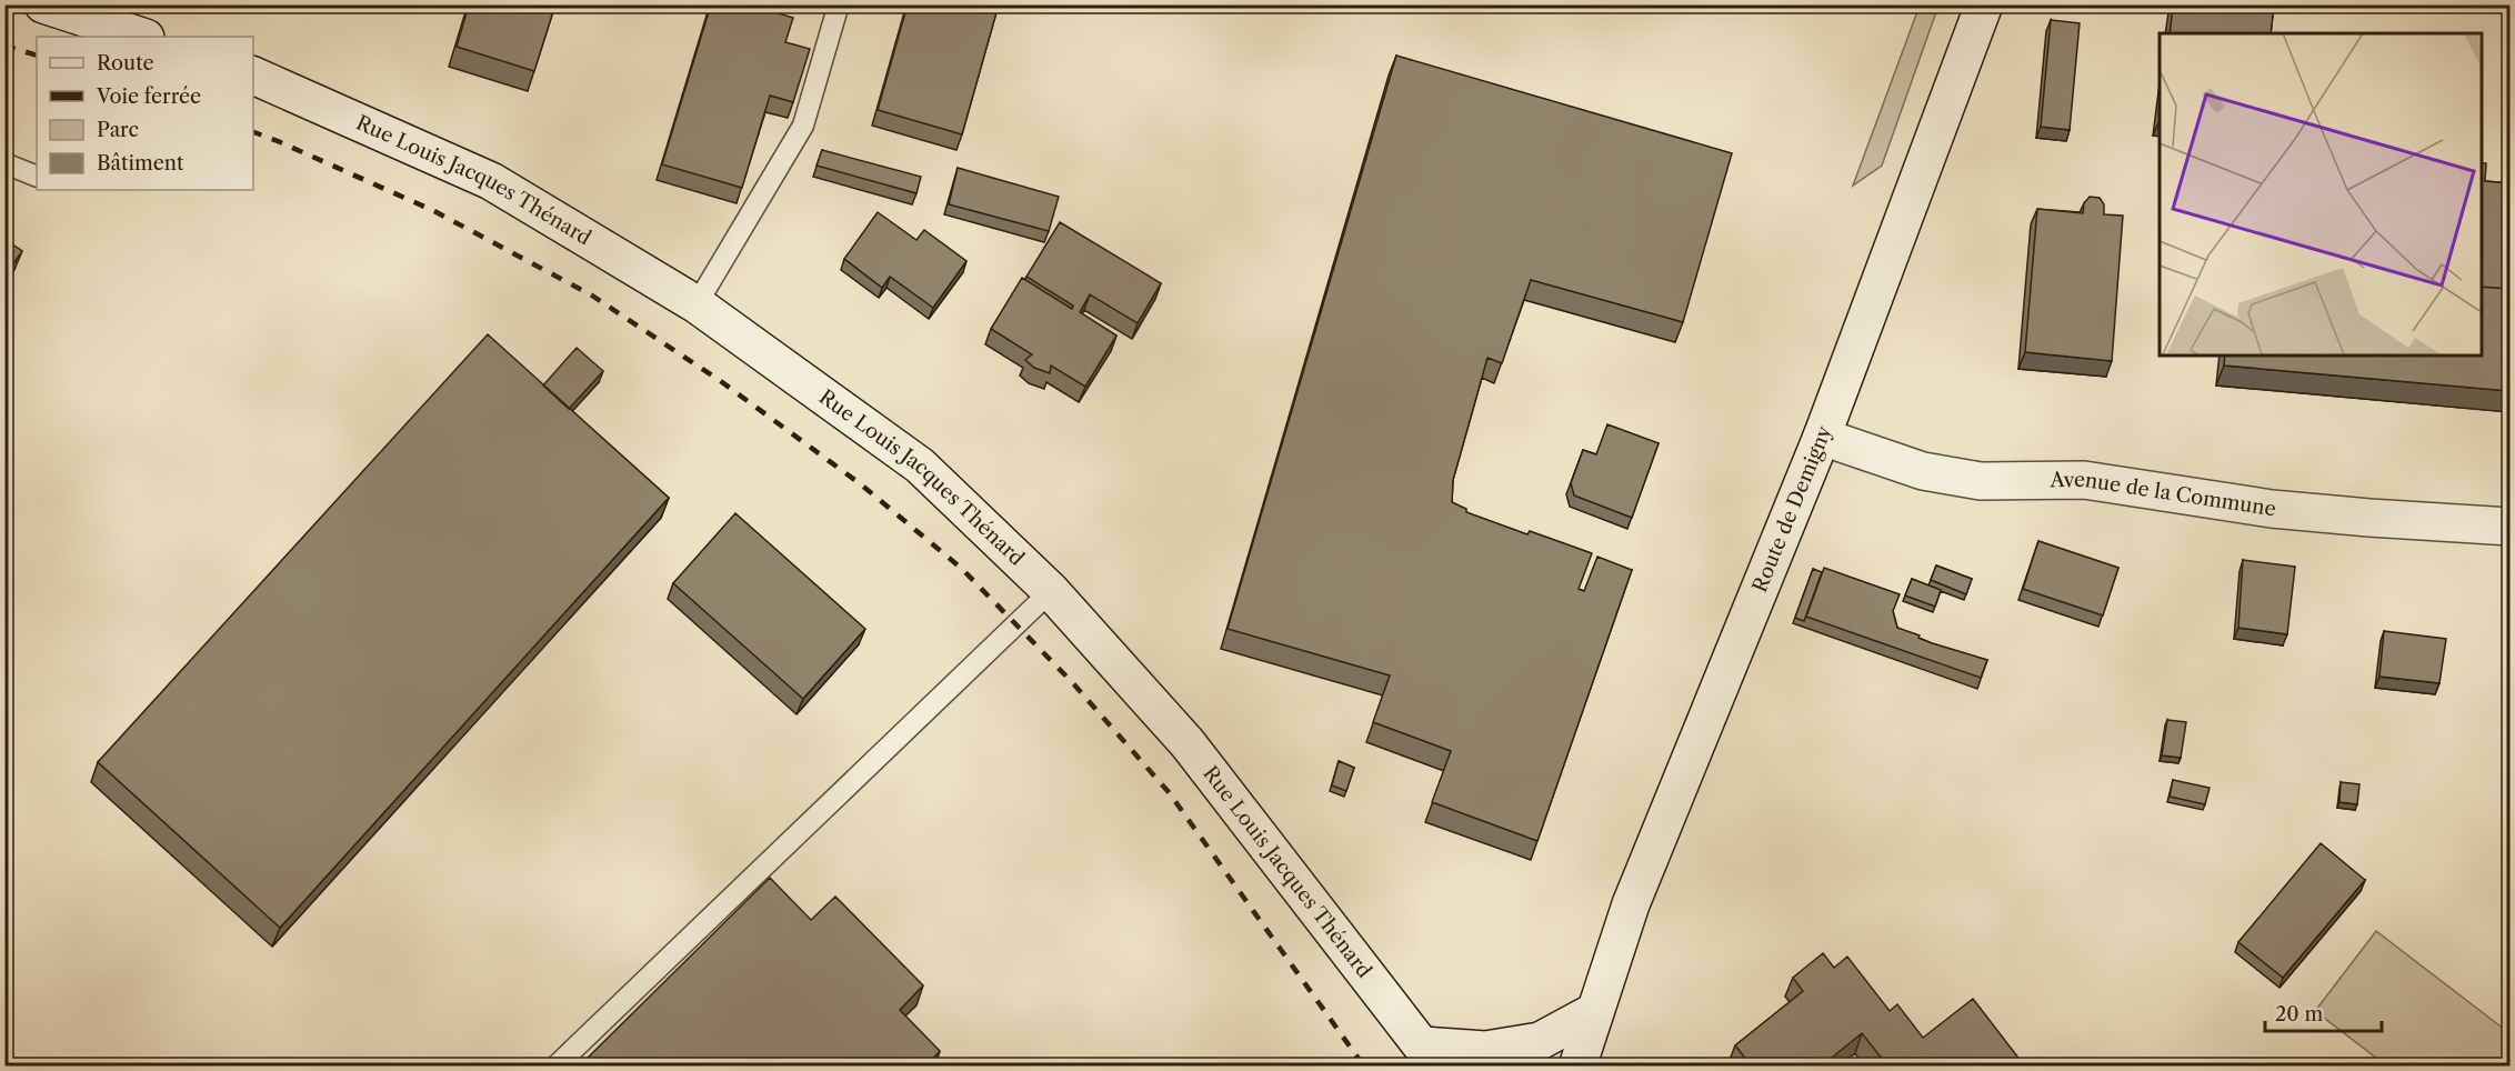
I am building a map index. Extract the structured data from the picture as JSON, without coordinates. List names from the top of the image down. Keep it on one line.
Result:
{"streets":{"main road":["Rue Louis Jacques Thénard","Avenue de la Commune","Route de Demigny"]},"crossings":[["Avenue de la Commune","Route de Demigny"]],"legend":["Route","Voie ferrée","Parc","Bâtiment"],"scale_bar":"20 m"}
